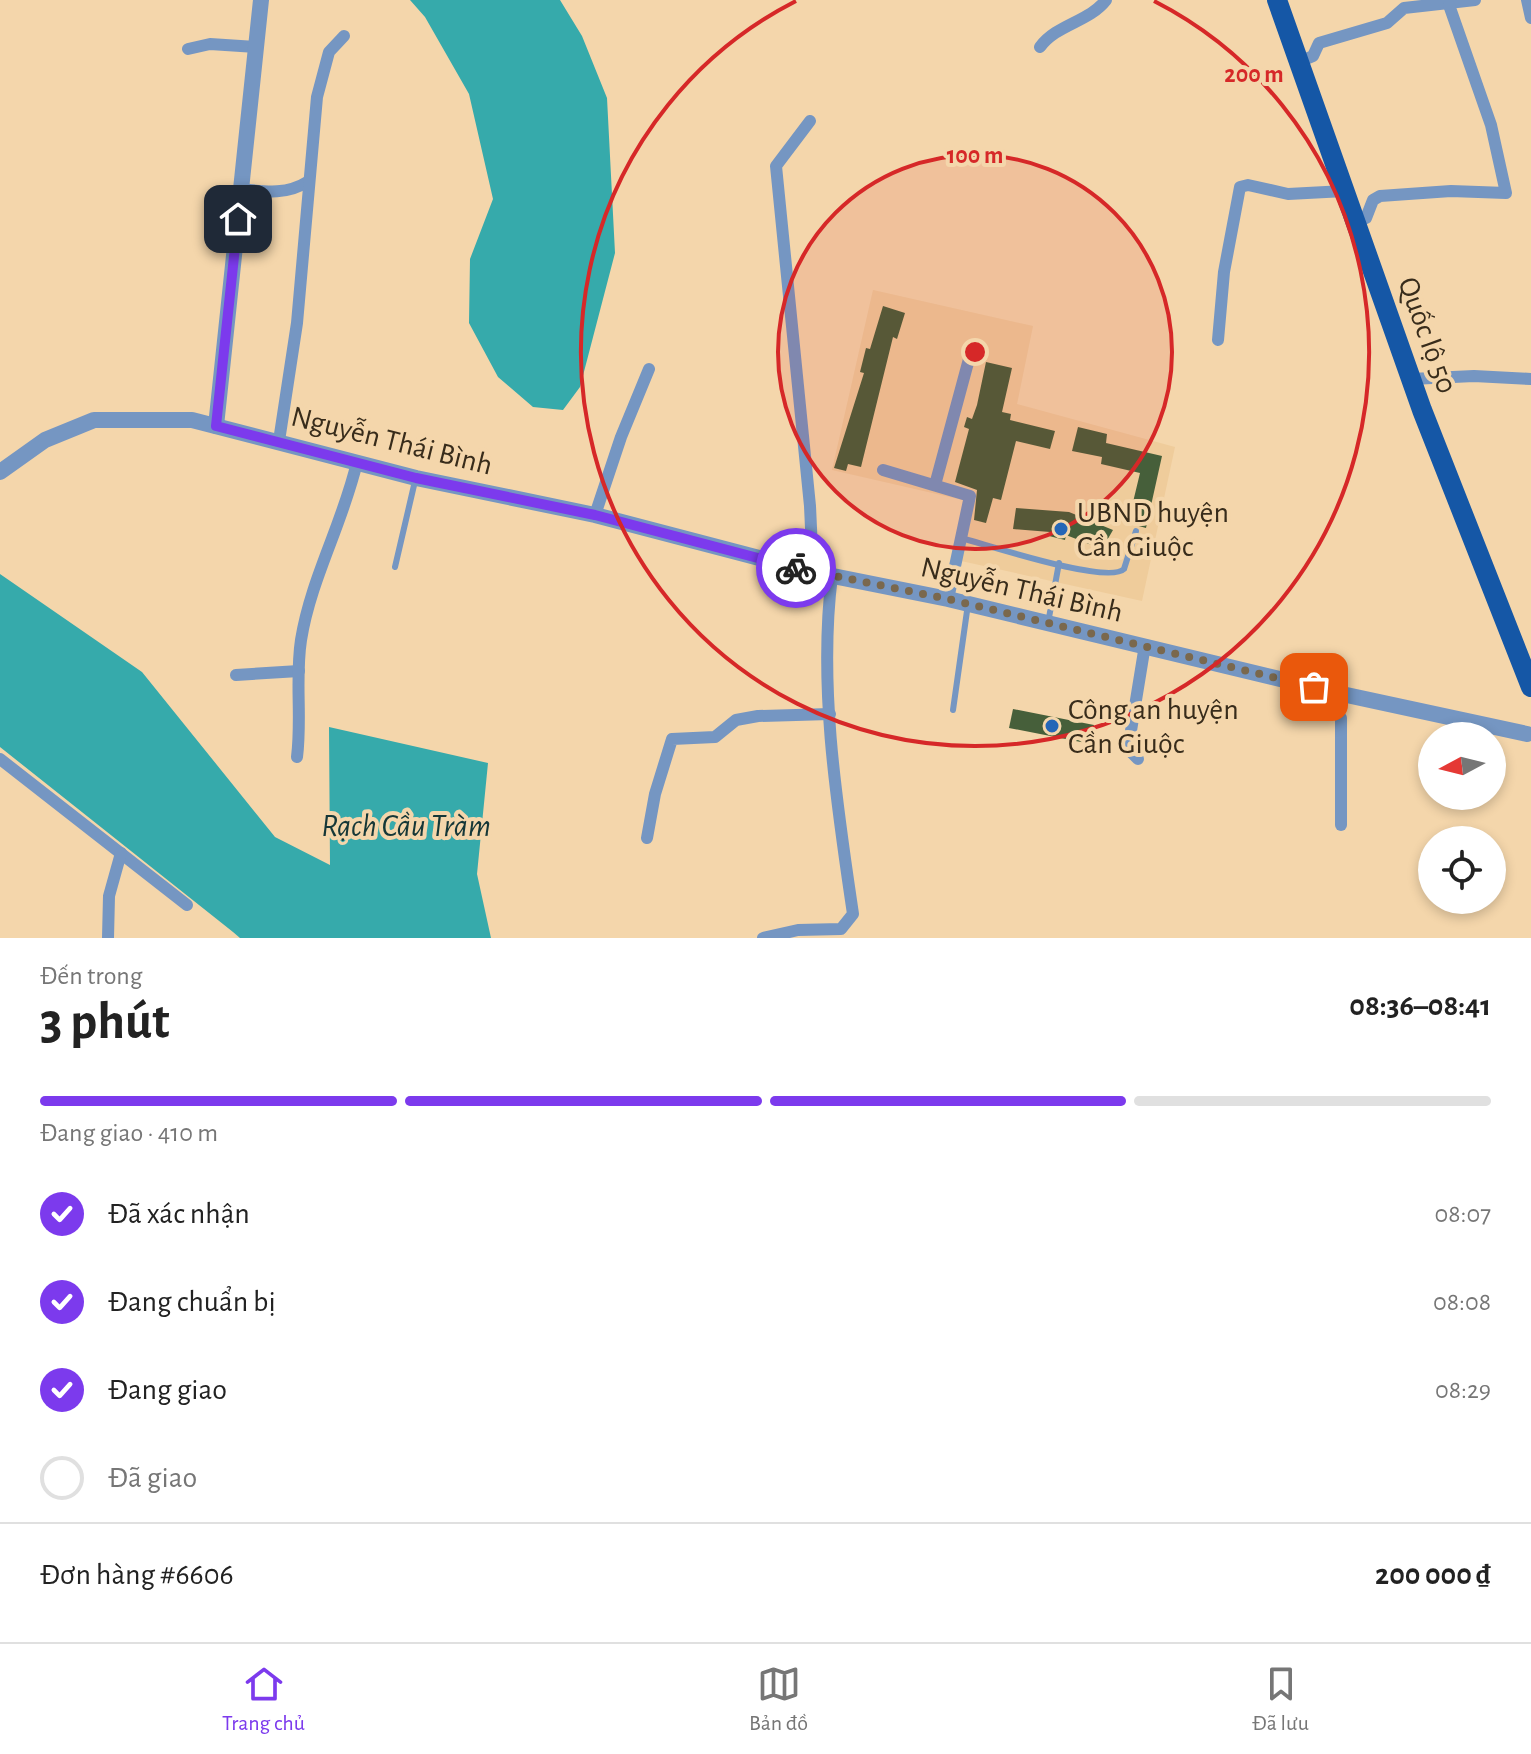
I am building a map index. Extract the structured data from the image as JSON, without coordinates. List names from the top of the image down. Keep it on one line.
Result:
{"streets":{"main road":["Quốc lộ 50"],"street":["Nguyễn Thái Bình"]},"water":["Rạch Cầu Tràm"],"places":["UBND huyện Cần Giuộc","Công an huyện Cần Giuộc"],"north":"left","page":{"heading":["3 phút","Đến trong","08:36–08:41"],"panel":["Đơn hàng #6606","200 000 ₫"],"bar":"Đang giao · 410 m","list":[["Đã xác nhận","08:07"],["Đang chuẩn bị","08:08"],["Đang giao","08:29"],"Đã giao"],"tabs":["Trang chủ","Bản đồ","Đã lưu"]},"rings":["200 m","100 m"]}
